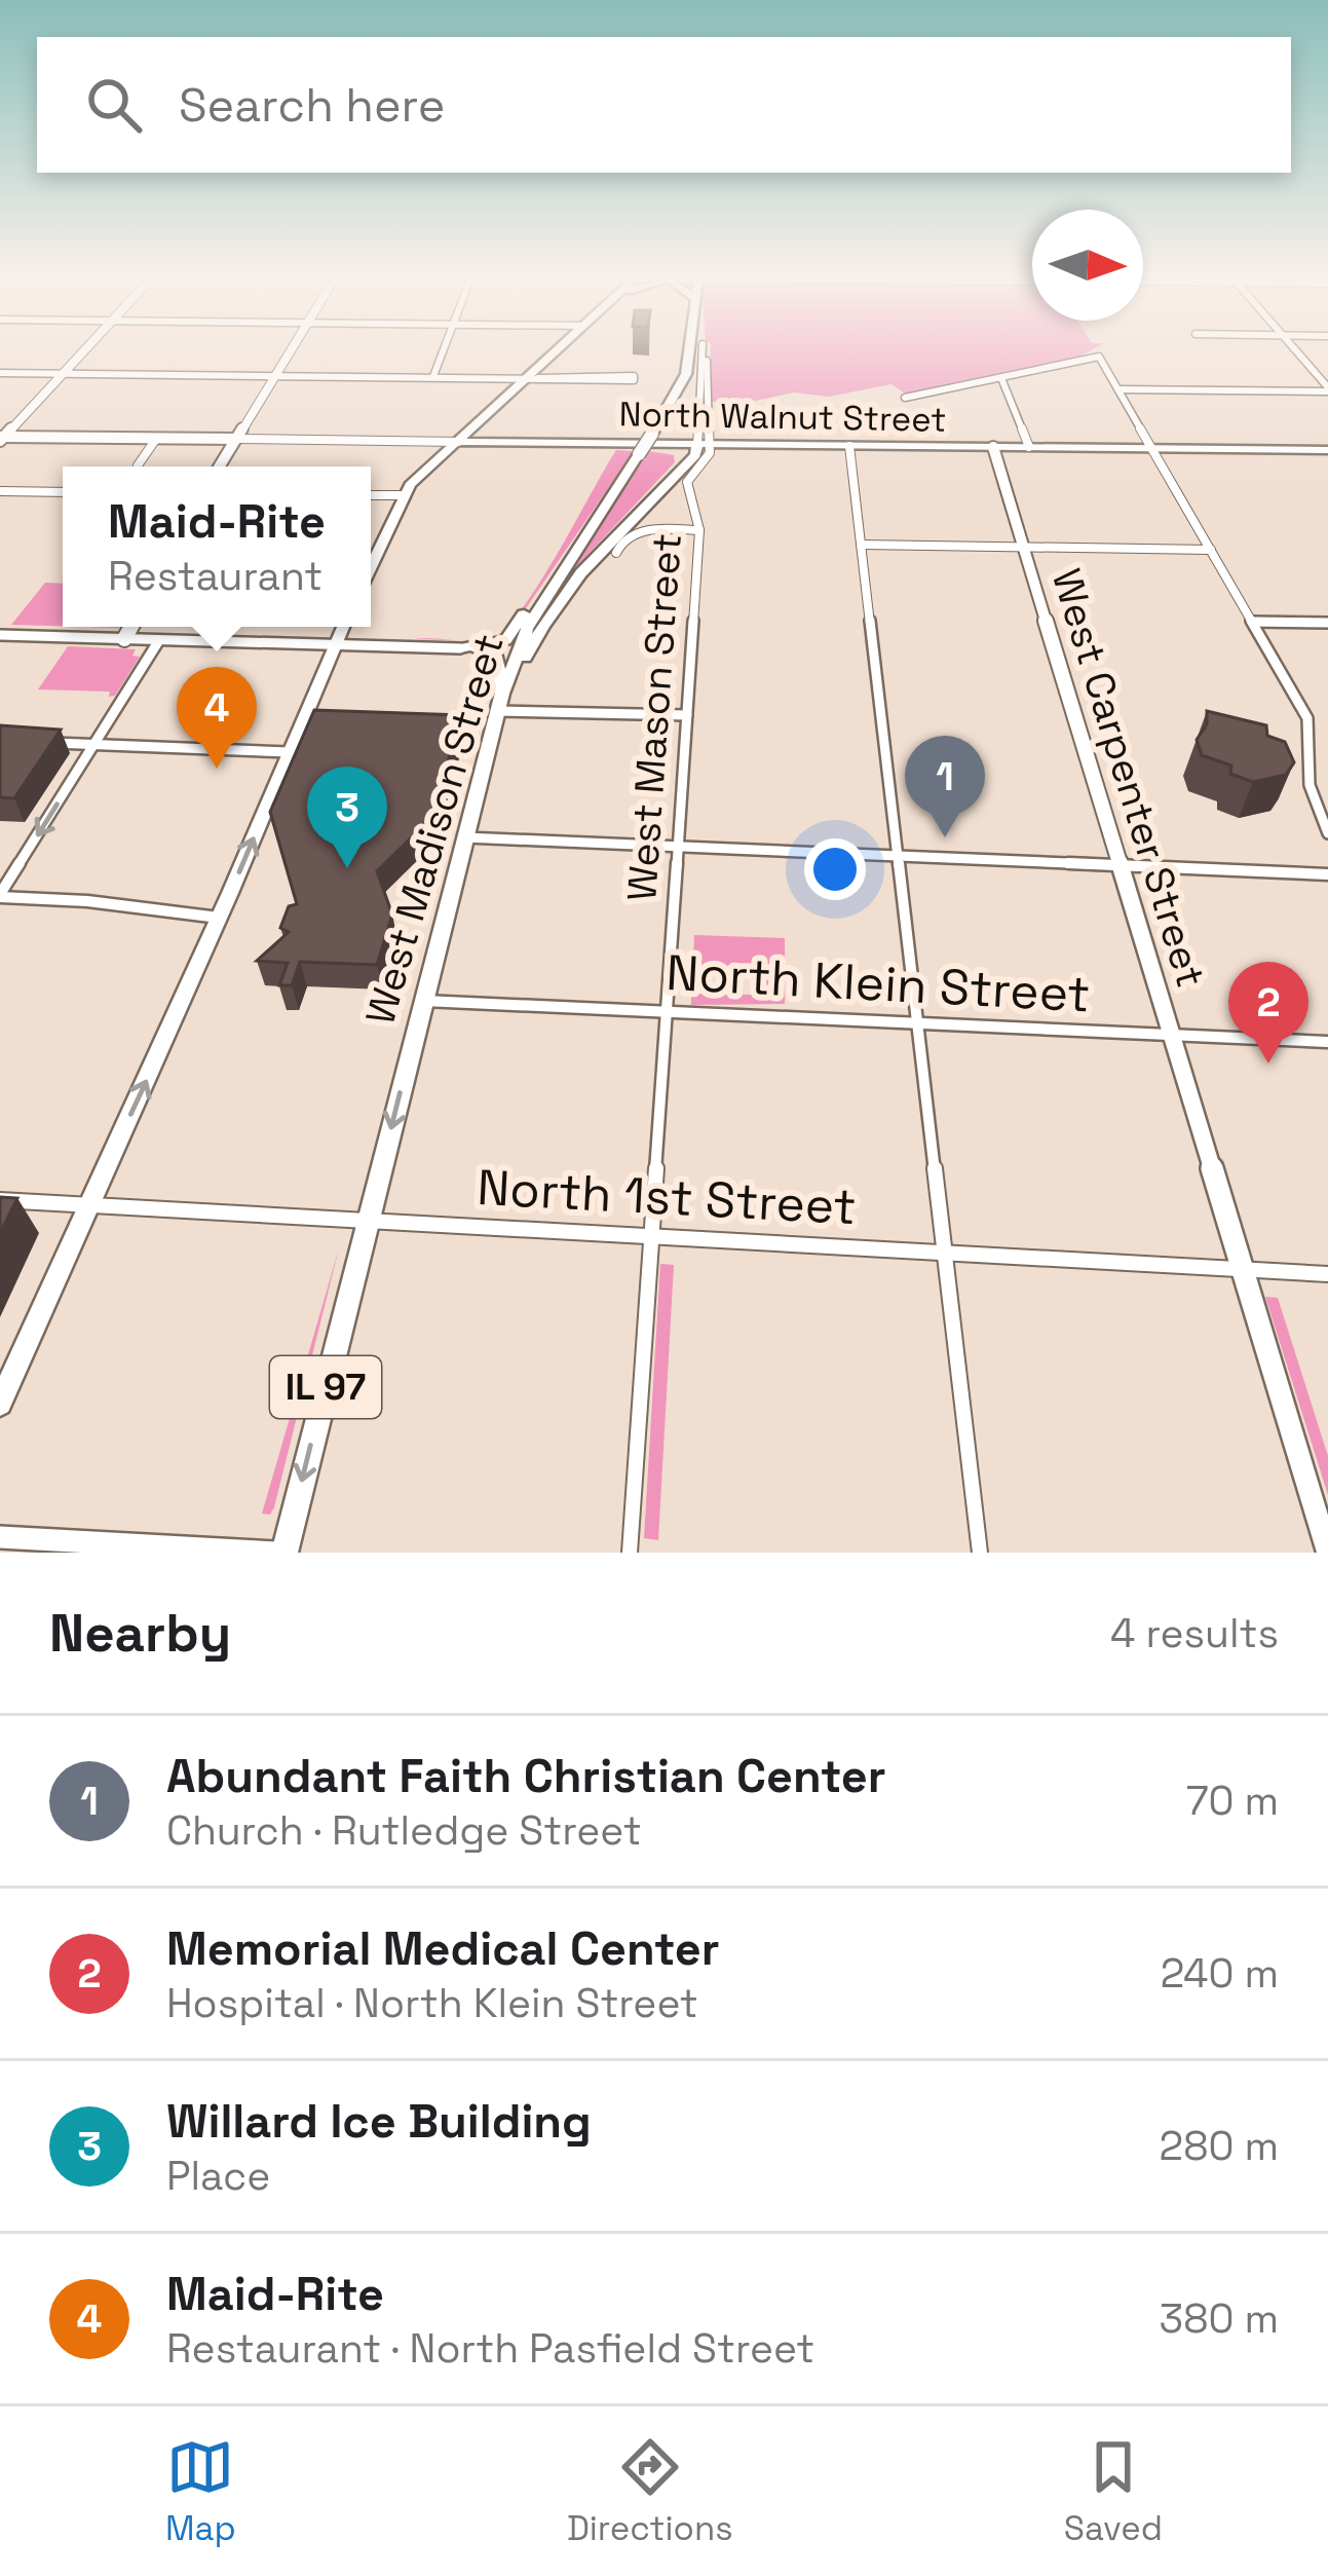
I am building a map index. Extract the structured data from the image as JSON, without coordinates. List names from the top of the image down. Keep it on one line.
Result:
{"streets":{"main road":["North Walnut Street","West Madison Street","IL 97"],"street":["West Mason Street","West Carpenter Street","North Klein Street","North 1st Street"]},"crossings":[["North Walnut Street","West Mason Street"],["North Walnut Street","West Carpenter Street"],["West Mason Street","North Klein Street"],["West Mason Street","North 1st Street"],["West Carpenter Street","North Klein Street"],["West Carpenter Street","North 1st Street"],["West Madison Street","North Klein Street"],["West Madison Street","North 1st Street"],["West Madison Street","IL 97"],["North 1st Street","IL 97"]],"north":"right","page":{"search":"Search here","popup":["Maid-Rite","Restaurant"],"pins":["4","1","3","2"],"heading":["Nearby","4 results"],"list":[{"mark":"1","name":"Abundant Faith Christian Center","note":"Church · Rutledge Street","value":"70 m"},{"mark":"2","name":"Memorial Medical Center","note":"Hospital · North Klein Street","value":"240 m"},{"mark":"3","name":"Willard Ice Building","note":"Place","value":"280 m"},{"mark":"4","name":"Maid-Rite","note":"Restaurant · North Pasfield Street","value":"380 m"}],"nav":["Map","Directions","Saved"]}}
